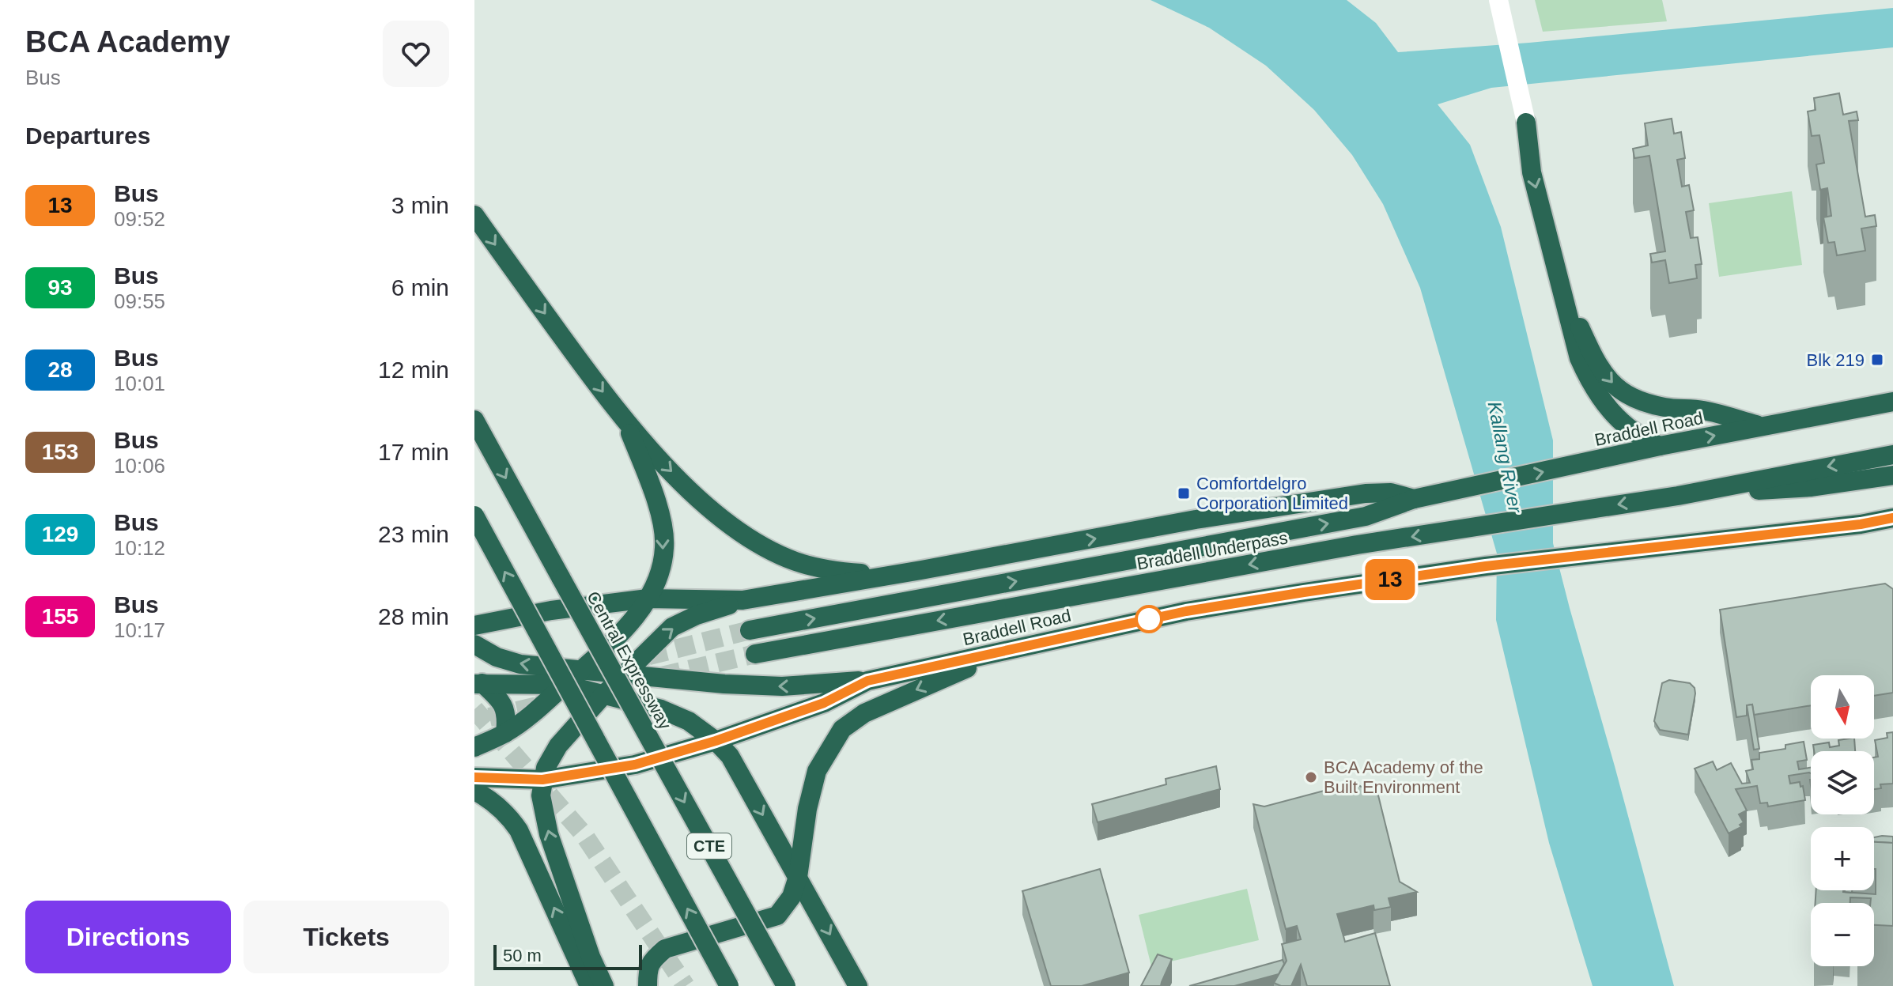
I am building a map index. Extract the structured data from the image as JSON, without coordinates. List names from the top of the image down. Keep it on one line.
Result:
{"streets":{"highway":["Braddell Road","Braddell Underpass","Central Expressway","CTE"]},"crossings":[["Braddell Road","Braddell Underpass"]],"water":["Kallang River"],"places":{"transit":["Blk 219","Comfortdelgro Corporation Limited"],"other":["BCA Academy of the Built Environment"]},"lines":["bus line 13"],"scale_bar":"50 m","north":"bottom","page":{"heading":[["BCA Academy","Bus"],"Departures"],"on_map":"13","list":[{"mark":"13","name":"Bus","note":"09:52","value":"3 min"},{"mark":"93","name":"Bus","note":"09:55","value":"6 min"},{"mark":"28","name":"Bus","note":"10:01","value":"12 min"},{"mark":"153","name":"Bus","note":"10:06","value":"17 min"},{"mark":"129","name":"Bus","note":"10:12","value":"23 min"},{"mark":"155","name":"Bus","note":"10:17","value":"28 min"}],"map_buttons":["+","−"],"buttons":["Directions","Tickets"],"scale":"50 m"}}
